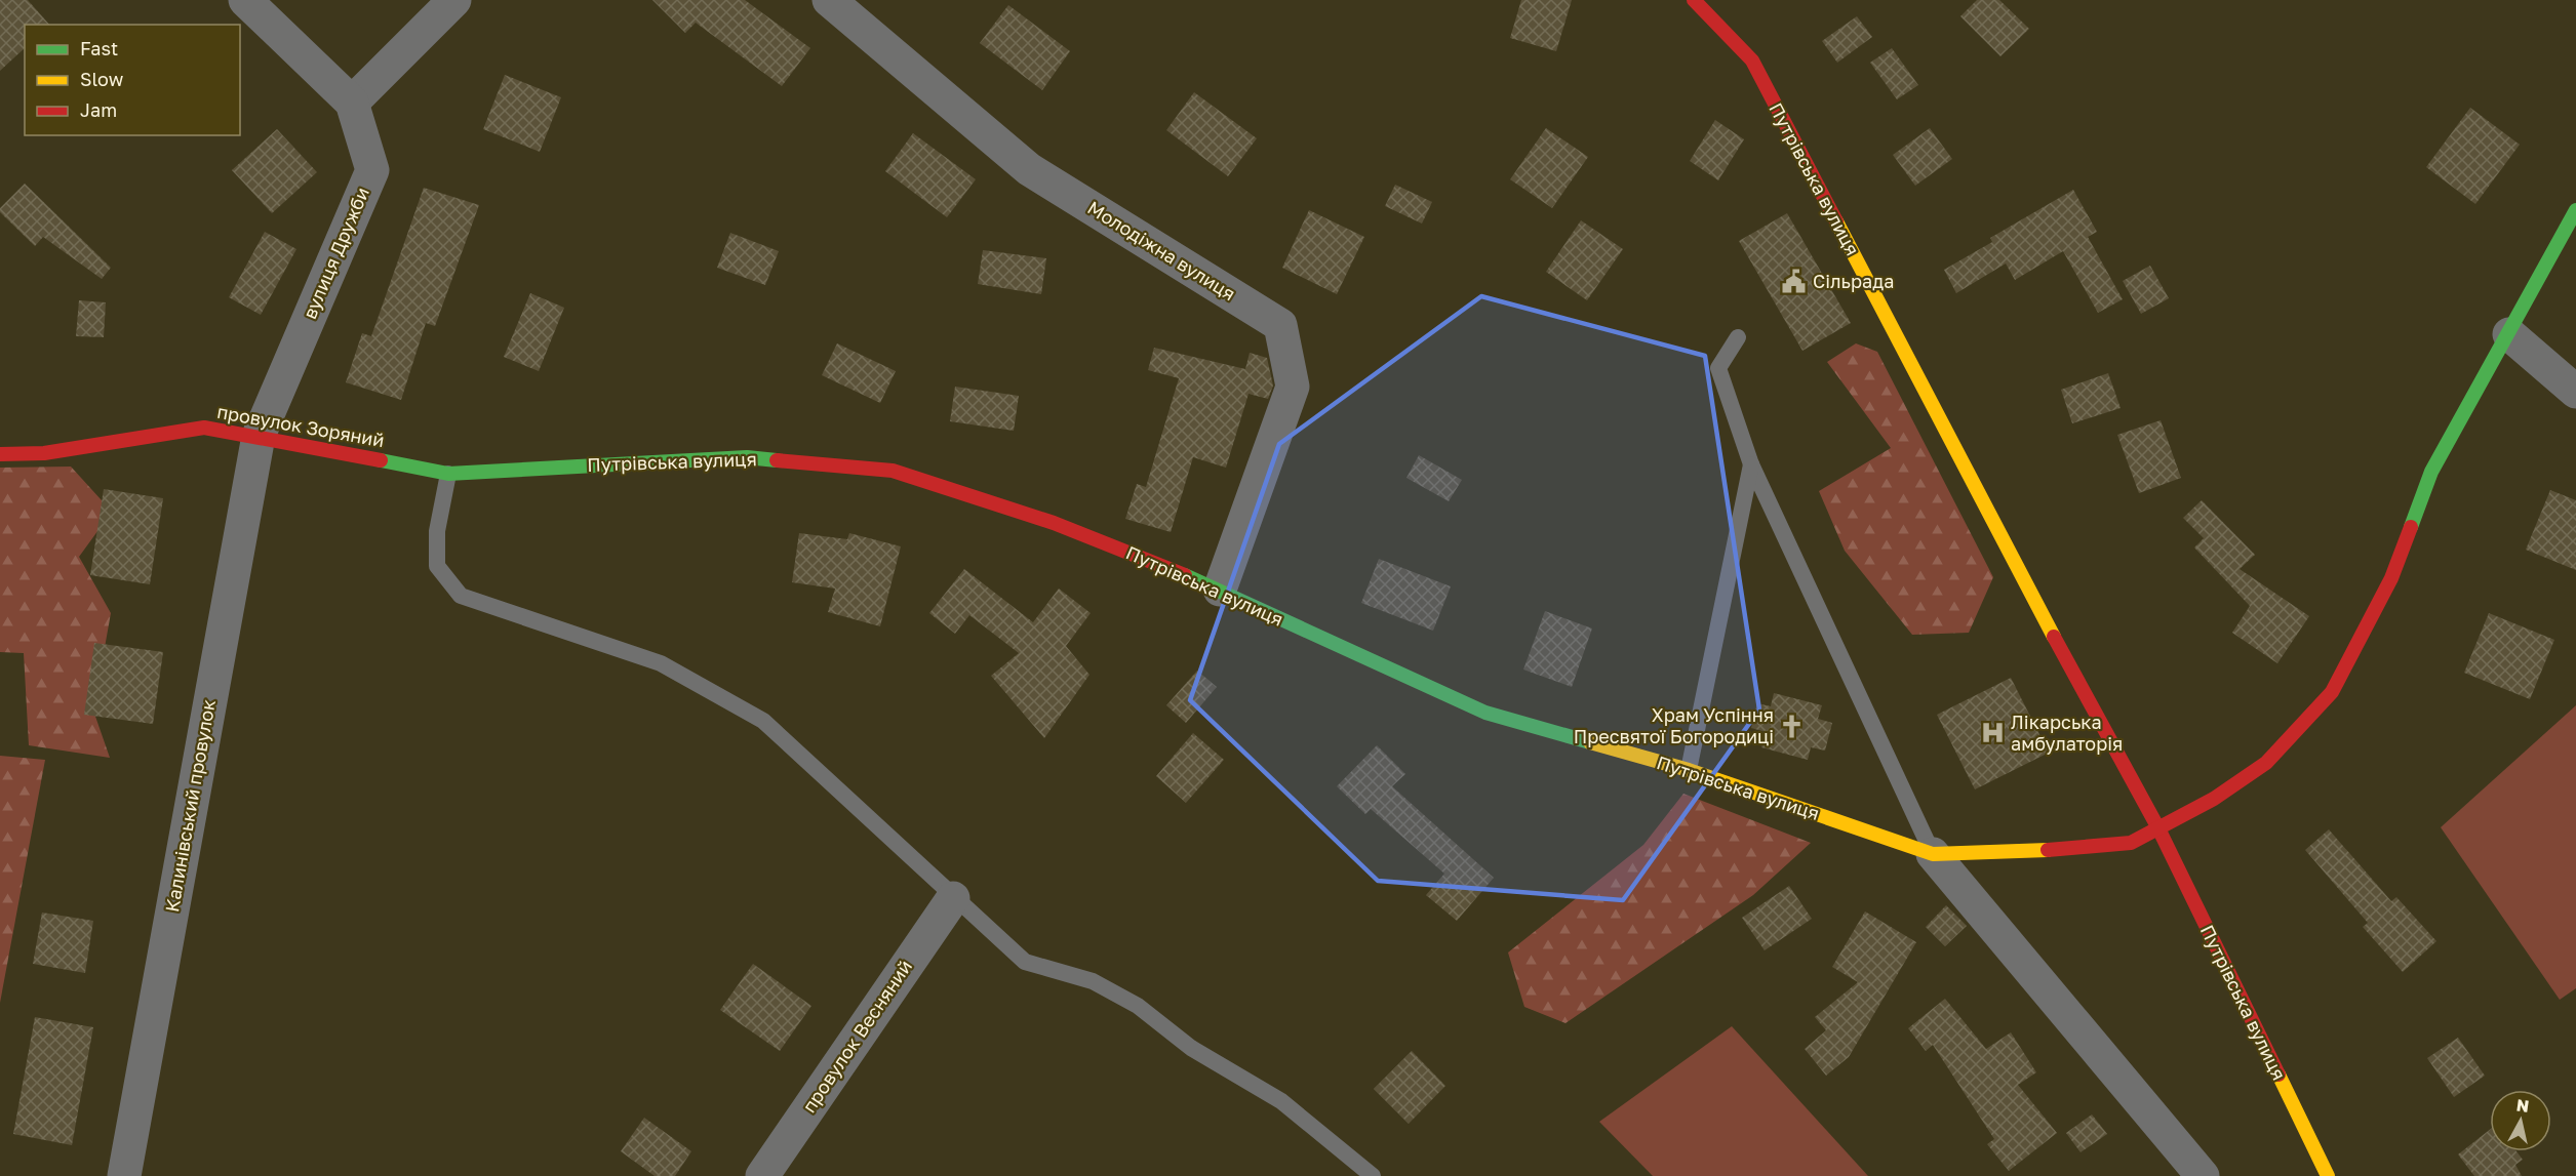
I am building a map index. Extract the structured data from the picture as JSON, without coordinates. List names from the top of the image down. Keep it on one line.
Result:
{"streets":{"street":["Путрівська вулиця","Молодіжна вулиця","вулиця Дружби","провулок Зоряний","Калинівський провулок","провулок Весняний"]},"crossings":[["Путрівська вулиця","Молодіжна вулиця"],["Путрівська вулиця","провулок Зоряний"],["вулиця Дружби","провулок Зоряний"],["вулиця Дружби","Калинівський провулок"],["провулок Зоряний","Калинівський провулок"]],"places":{"public building":["Сільрада"],"church":["Храм Успіння Пресвятої Богородиці"],"hospital":["Лікарська амбулаторія"]},"legend":["Fast","Slow","Jam"],"north":"top"}
